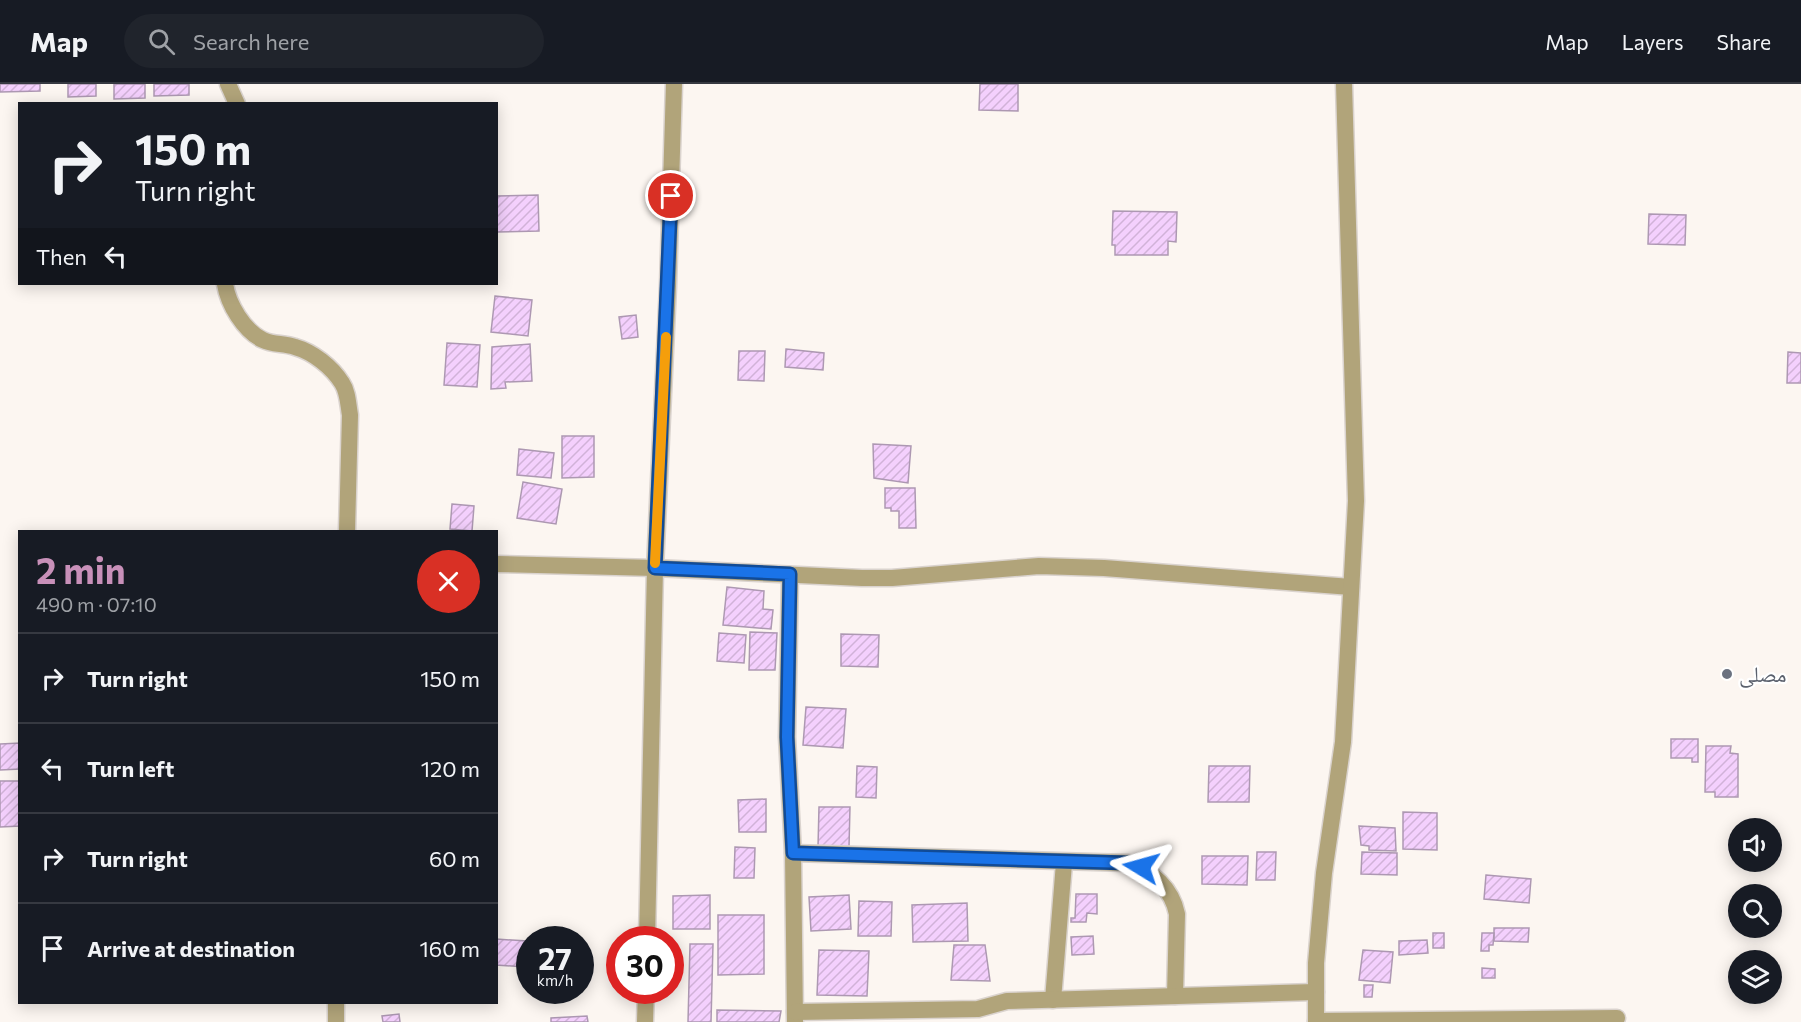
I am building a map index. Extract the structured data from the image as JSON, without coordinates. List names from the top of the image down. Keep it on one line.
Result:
{"places":["مصلى"],"page":{"header":"Map","search":"Search here","nav":["Map","Layers","Share"],"turn":["150 m","Turn right"],"then":"Then","heading":["2 min","490 m · 07:10"],"list":[{"name":"Turn right","value":"150 m"},{"name":"Turn left","value":"120 m"},{"name":"Turn right","value":"60 m"},{"name":"Arrive at destination","value":"160 m"}],"speed":"27 km/h","limit":"30"}}
